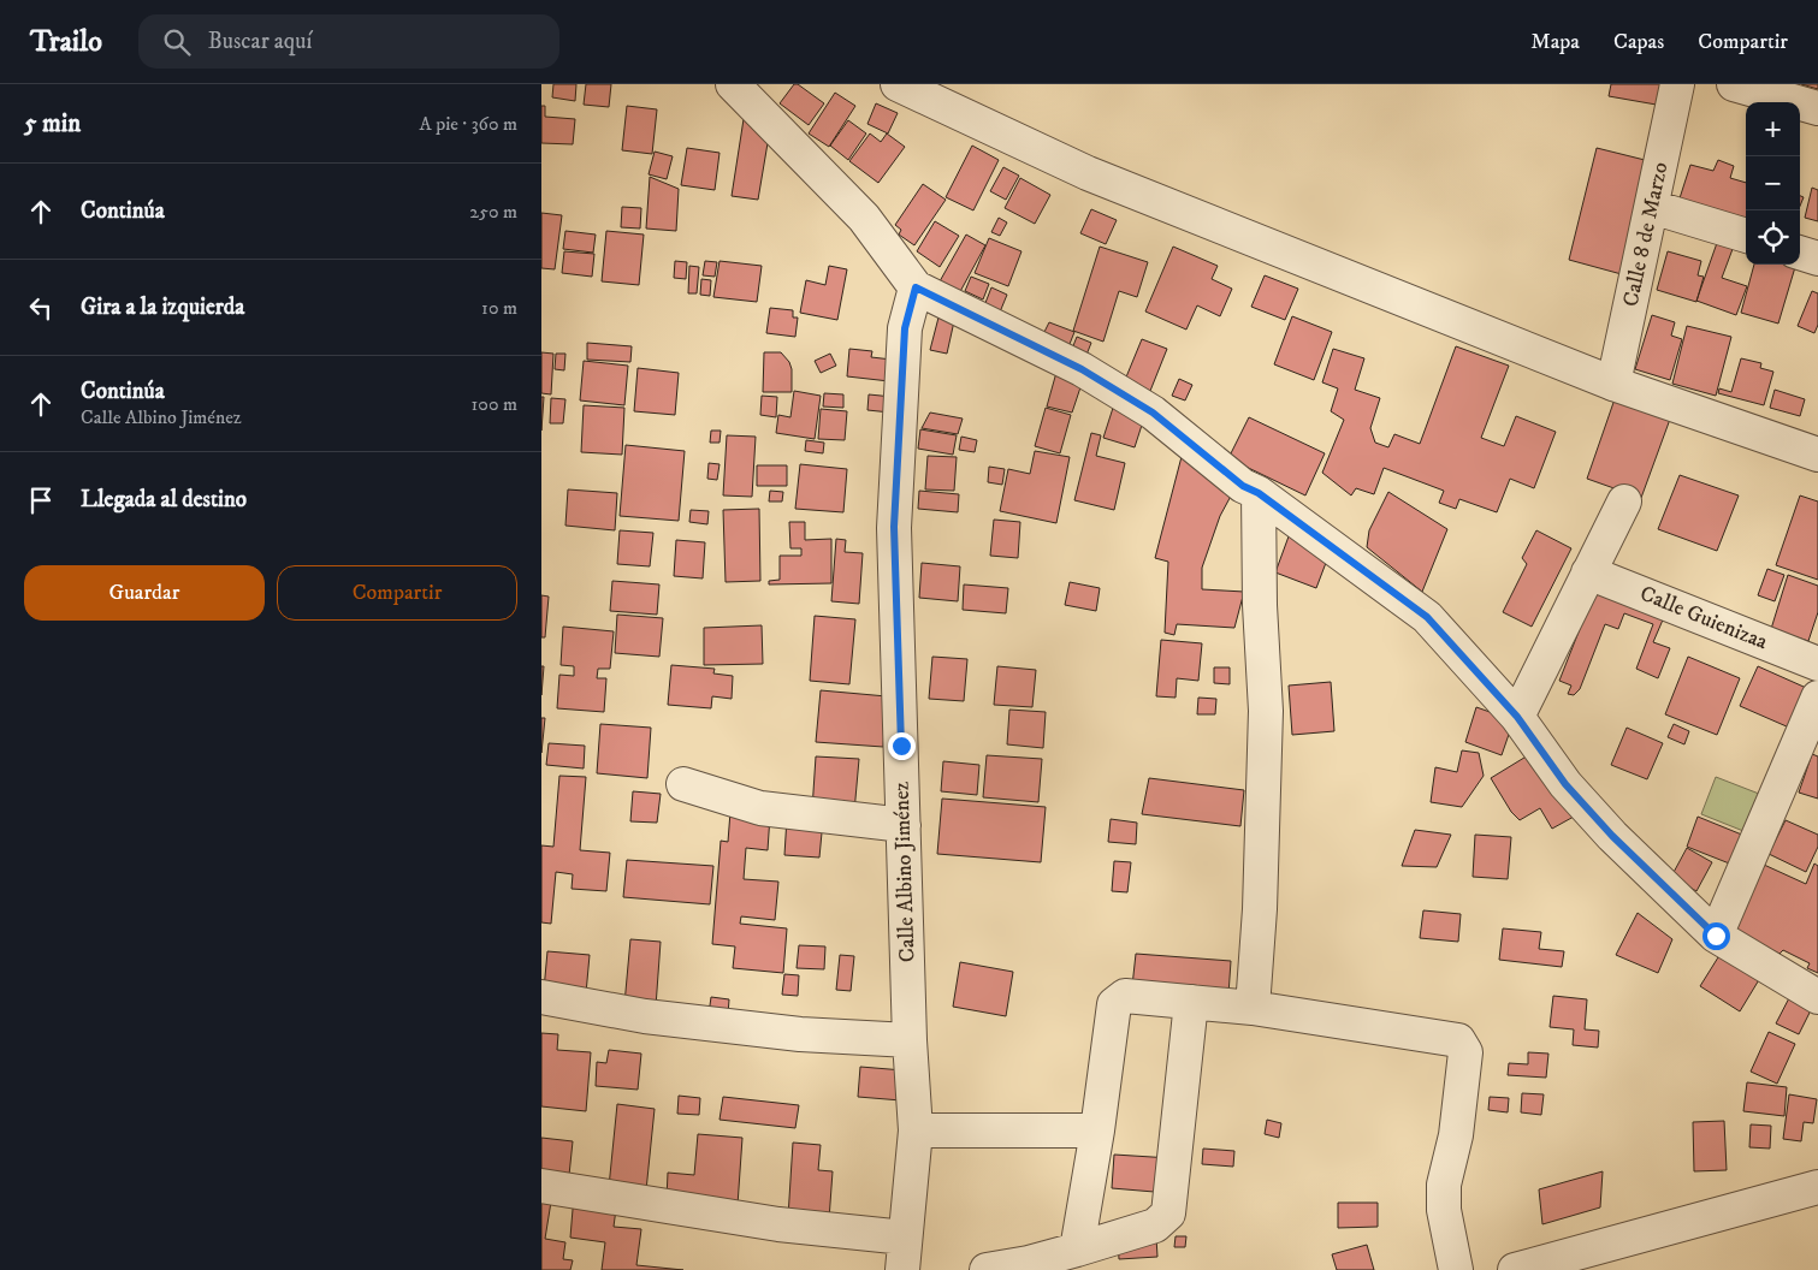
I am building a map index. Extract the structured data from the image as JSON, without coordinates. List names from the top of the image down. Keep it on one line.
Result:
{"streets":{"street":["Calle 8 de Marzo","Calle Guienizaa","Calle Albino Jiménez"]},"page":{"header":"Trailo","search":"Buscar aquí","nav":["Mapa","Capas","Compartir"],"heading":["5 min","A pie · 360 m"],"map_buttons":["+","−"],"list":[["Continúa","250 m"],["Gira a la izquierda","10 m"],["Continúa","Calle Albino Jiménez","100 m"],"Llegada al destino"],"buttons":["Guardar","Compartir"]}}
